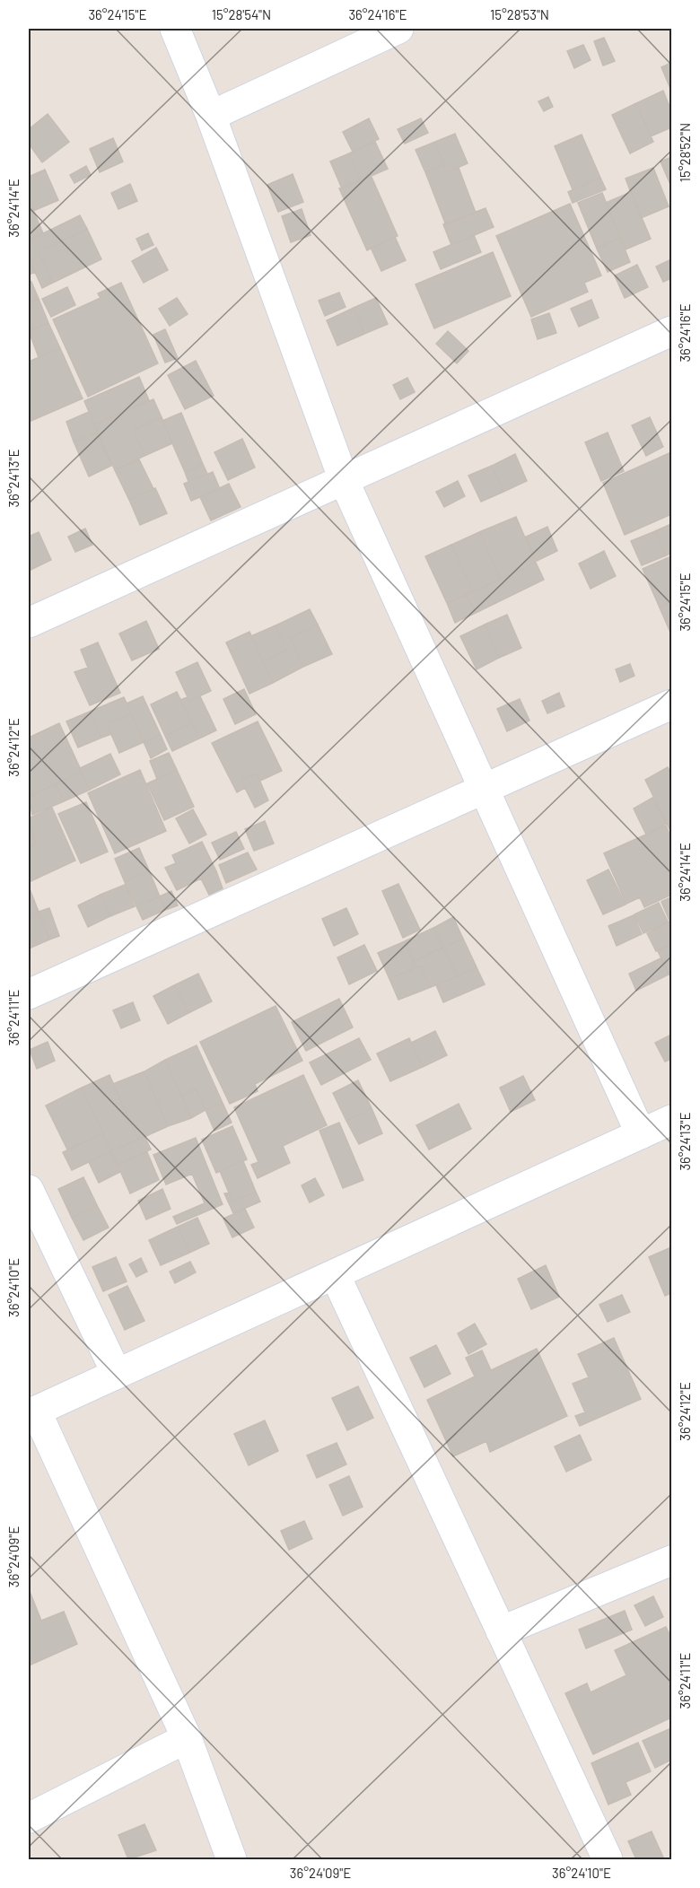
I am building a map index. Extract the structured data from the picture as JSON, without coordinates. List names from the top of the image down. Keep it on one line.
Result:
{"coordinates":["36°24'15\"E","15°28'54\"N","36°24'16\"E","15°28'53\"N","15°28'52\"N","36°24'14\"E","36°24'13\"E","36°24'12\"E","36°24'11\"E","36°24'10\"E","36°24'09\"E"]}
